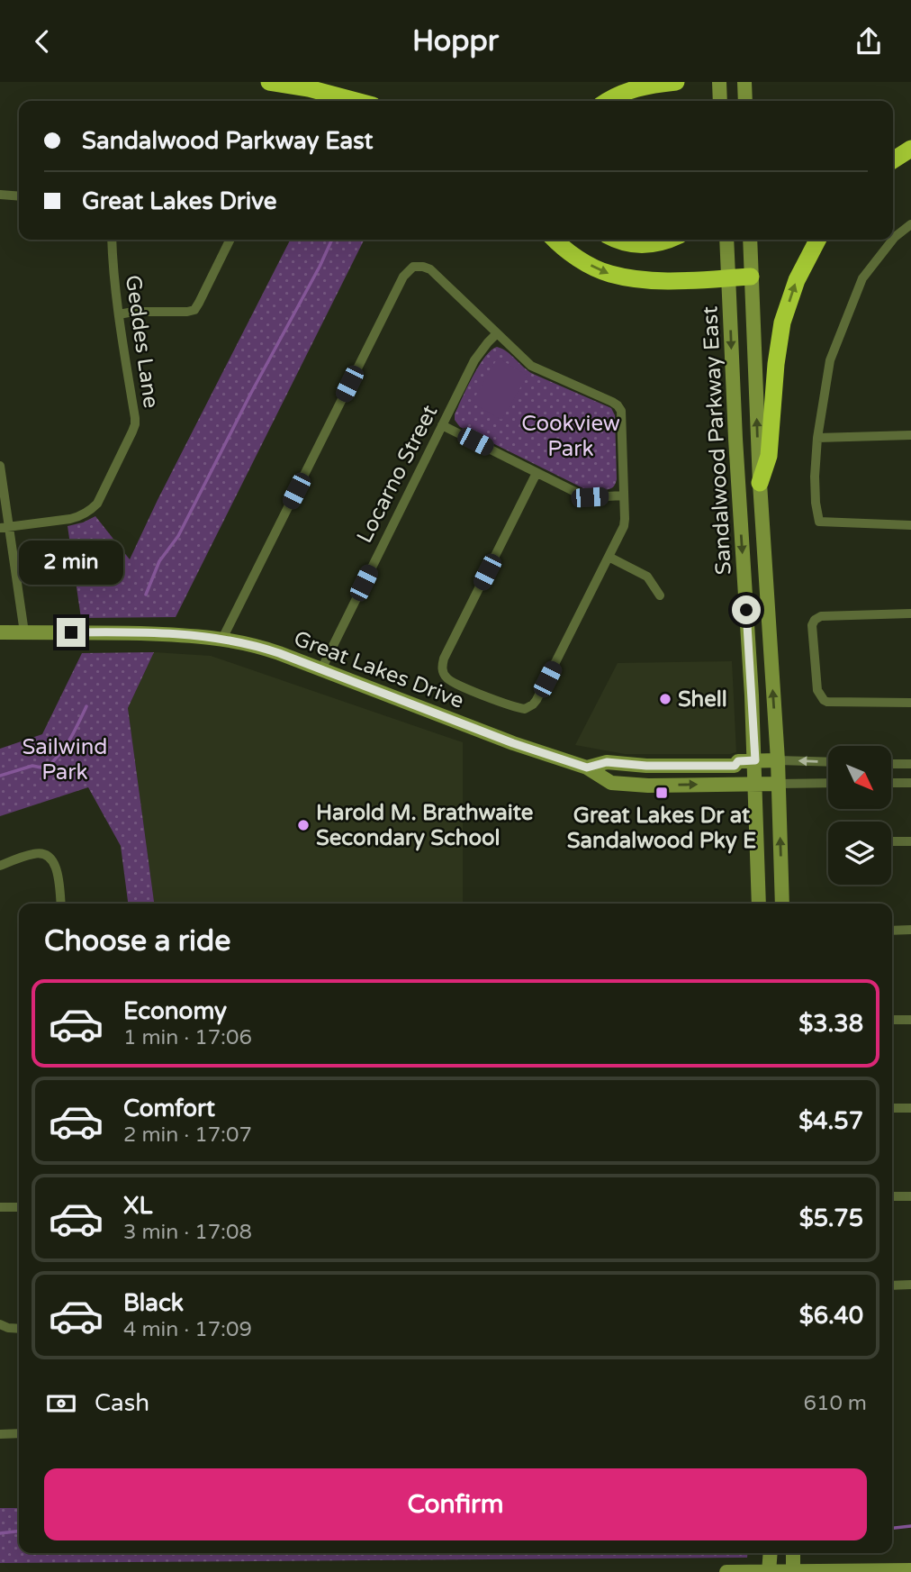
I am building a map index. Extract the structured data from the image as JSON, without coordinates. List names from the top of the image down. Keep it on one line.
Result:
{"streets":{"main road":["Sandalwood Parkway East","Great Lakes Drive"],"street":["Geddes Lane","Locarno Street"]},"crossings":[["Sandalwood Parkway East","Great Lakes Drive"],["Locarno Street","Great Lakes Drive"]],"parks":["Cookview Park","Sailwind Park"],"places":{"other":["Shell","Harold M. Brathwaite Secondary School"],"transit":["Great Lakes Dr at Sandalwood Pky E"]},"north":"bottom right","page":{"header":"Hoppr","banner":["Sandalwood Parkway East","Great Lakes Drive"],"bubble":"2 min","heading":"Choose a ride","list":[{"name":"Economy","note":"1 min · 17:06","value":"$3.38"},{"name":"Comfort","note":"2 min · 17:07","value":"$4.57"},{"name":"XL","note":"3 min · 17:08","value":"$5.75"},{"name":"Black","note":"4 min · 17:09","value":"$6.40"}],"pay":["Cash","610 m"],"buttons":"Confirm"}}
